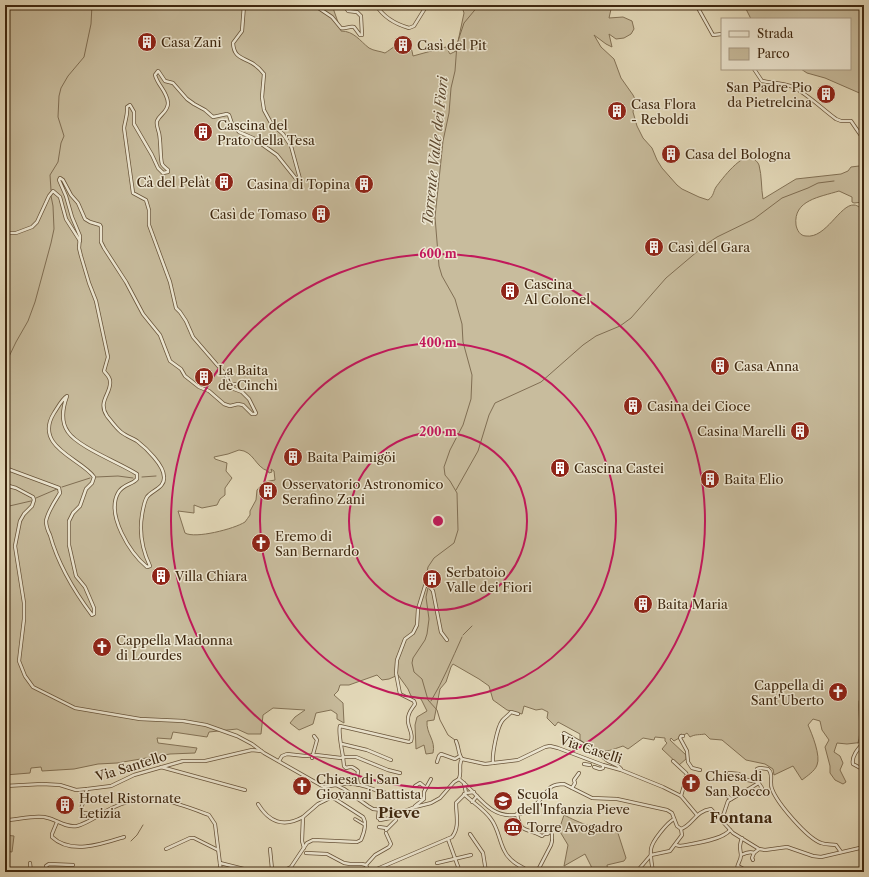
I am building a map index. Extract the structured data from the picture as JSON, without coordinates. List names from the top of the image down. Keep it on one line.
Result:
{"streets":{"street":["Via Caselli","Via Santello"]},"districts":["Pieve","Fontana"],"water":["Torrente Valle dei Fiori"],"places":{"building":["Casa Zani","Casì del Pit","San Padre Pio da Pietrelcina","Casa Flora - Reboldi","Cascina del Prato della Tesa","Casa del Bologna","Cà del Pelàt","Casina di Topina","Casì de Tomaso","Casì del Gara","Cascina Al Colonel","Casa Anna","La Baita dè Cinchì","Casina dei Cioce","Casina Marelli","Baita Paimigöi","Cascina Castei","Baita Elio","Osservatorio Astronomico Serafino Zani","Villa Chiara","Serbatoio Valle dei Fiori","Baita Maria","Hotel Ristornate Letizia"],"church":["Eremo di San Bernardo","Cappella Madonna di Lourdes","Cappella di Sant'Uberto","Chiesa di San Rocco","Chiesa di San Giovanni Battista"],"school or university":["Scuola dell'Infanzia Pieve"],"museum":["Torre Avogadro"]},"legend":["Strada","Parco"],"rings":["600 m","400 m","200 m"]}
